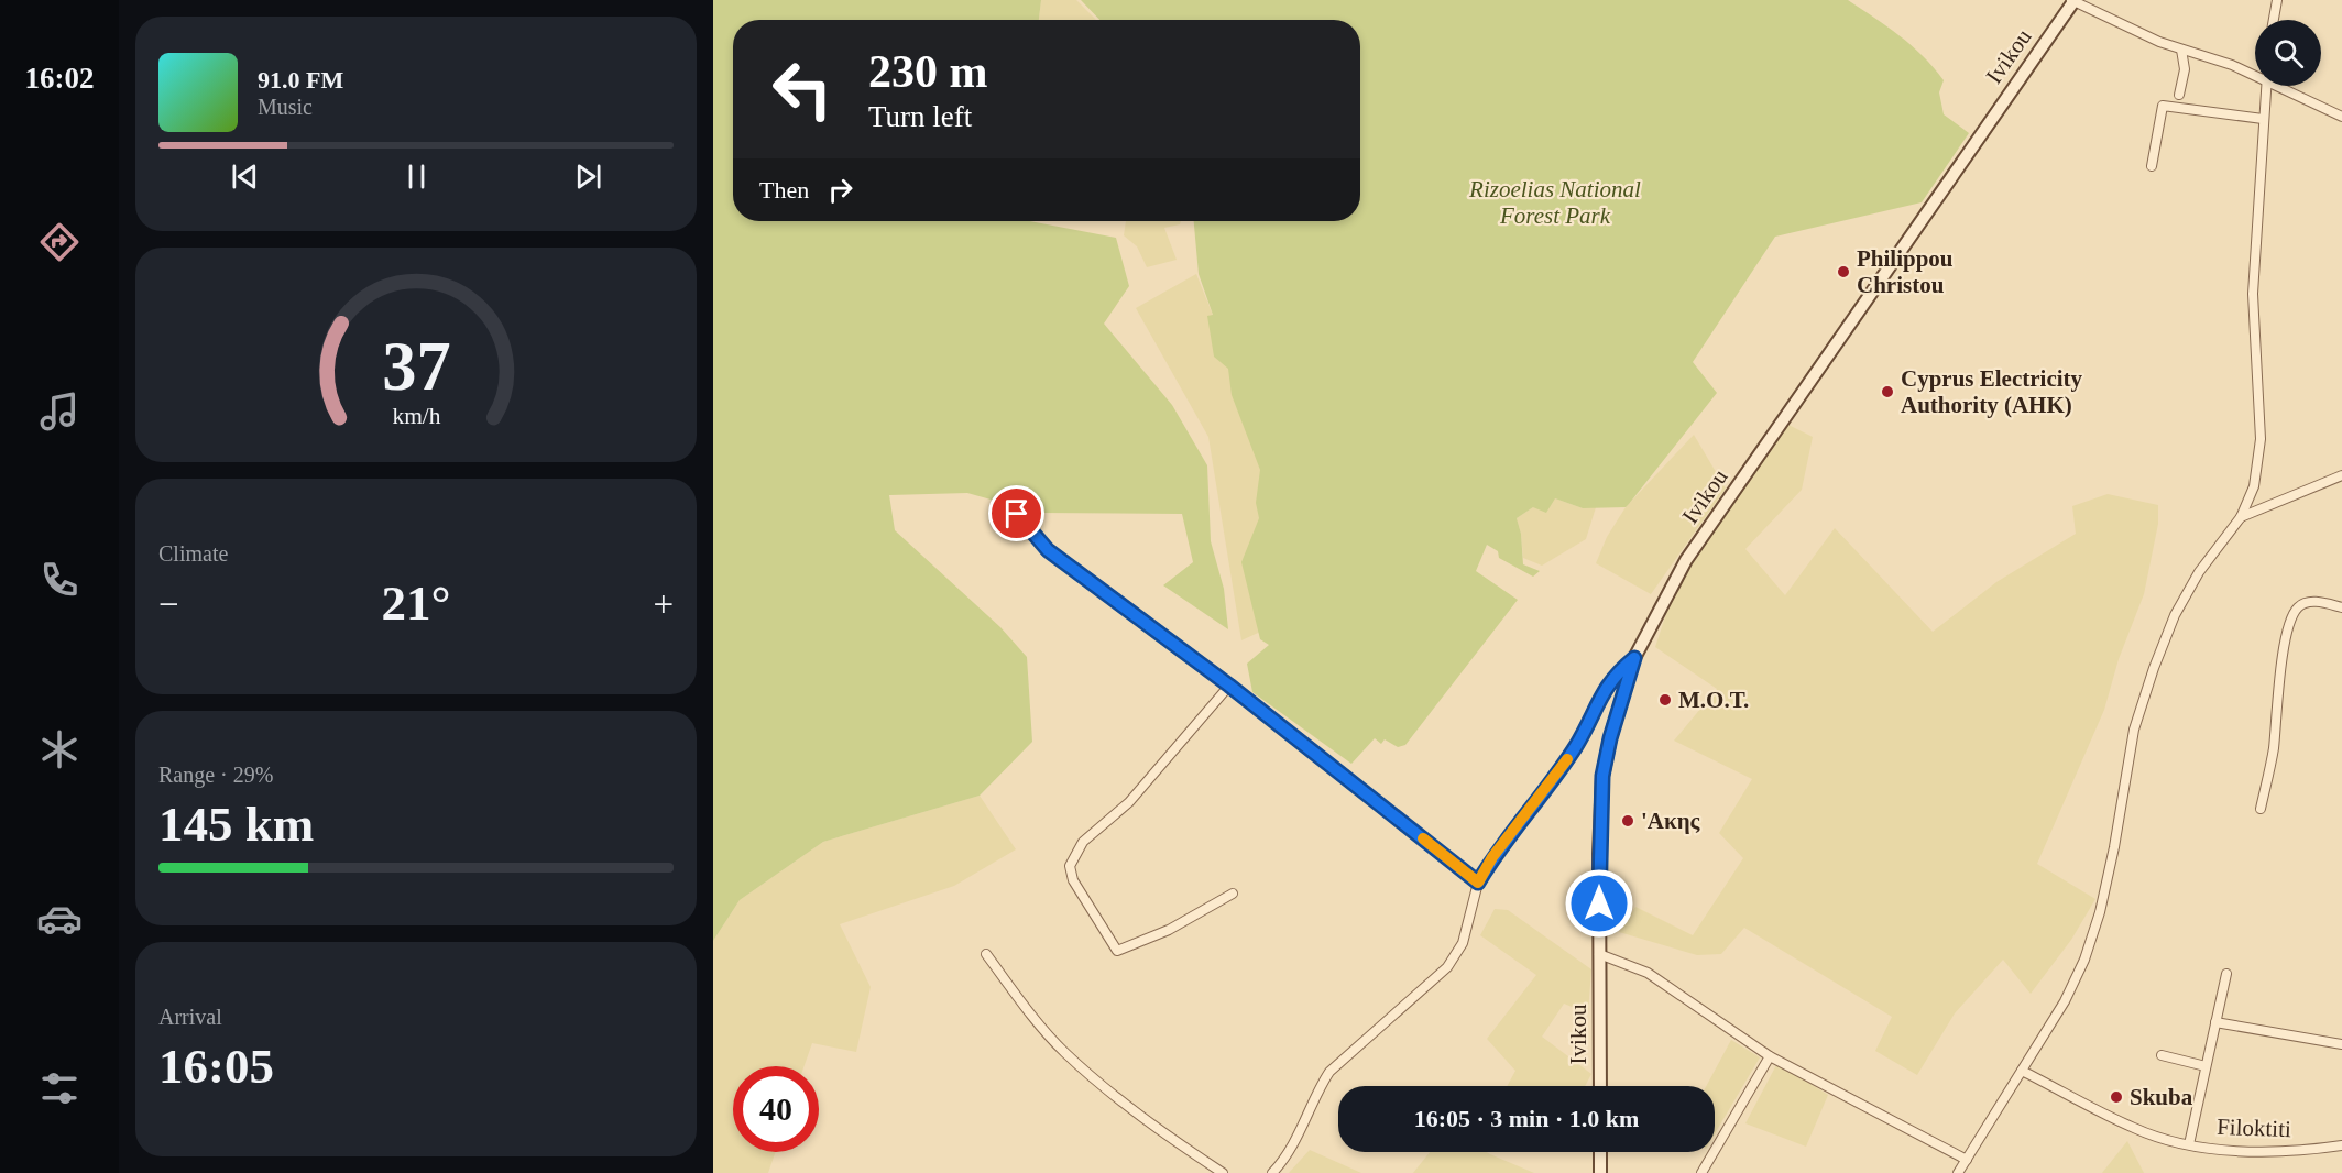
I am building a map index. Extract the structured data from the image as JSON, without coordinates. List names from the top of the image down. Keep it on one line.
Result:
{"streets":{"street":["Ivikou","Filoktiti"]},"parks":["Rizoelias National Forest Park"],"places":["Philippou Christou","Cyprus Electricity Authority (AHK)","M.O.T.","'Ακης","Skuba"],"page":{"tabs":"16:02","turn":["230 m","Turn left"],"song":["91.0 FM","Music"],"then":"Then","tile":["Climate",["Range · 29%","145 km"],["Arrival","16:05"]],"heat":["−","21°","+"],"limit":"40","trip":"16:05 · 3 min · 1.0 km","gauge":["37","km/h"]}}
